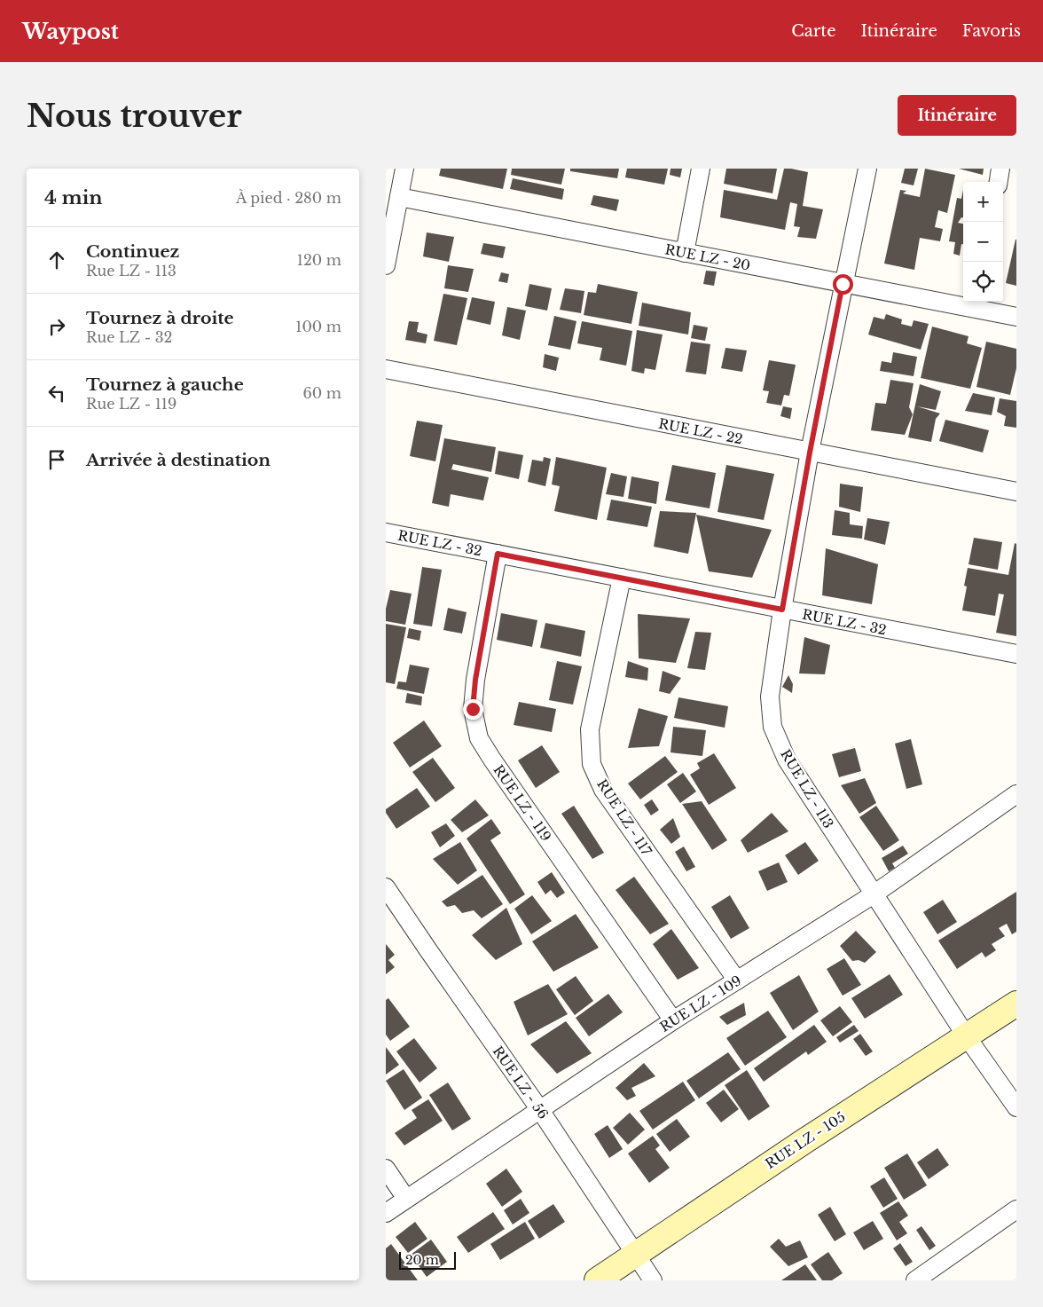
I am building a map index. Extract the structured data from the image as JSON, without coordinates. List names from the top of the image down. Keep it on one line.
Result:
{"streets":{"main road":["RUE LZ - 105"],"street":["RUE LZ - 20","RUE LZ - 22","RUE LZ - 32","RUE LZ - 113","RUE LZ - 119","RUE LZ - 117","RUE LZ - 109","RUE LZ - 56"]},"crossings":[["RUE LZ - 20","RUE LZ - 113"],["RUE LZ - 22","RUE LZ - 113"],["RUE LZ - 32","RUE LZ - 113"],["RUE LZ - 32","RUE LZ - 119"],["RUE LZ - 32","RUE LZ - 117"],["RUE LZ - 113","RUE LZ - 109"],["RUE LZ - 113","RUE LZ - 105"],["RUE LZ - 119","RUE LZ - 109"],["RUE LZ - 117","RUE LZ - 109"],["RUE LZ - 109","RUE LZ - 56"],["RUE LZ - 56","RUE LZ - 105"]],"scale_bar":"20 m","page":{"header":"Waypost","nav":["Carte","Itinéraire","Favoris"],"buttons":"Itinéraire","title":"Nous trouver","heading":["4 min","À pied · 280 m"],"map_buttons":["+","−"],"list":[["Continuez","Rue LZ - 113","120 m"],["Tournez à droite","Rue LZ - 32","100 m"],["Tournez à gauche","Rue LZ - 119","60 m"],"Arrivée à destination"],"scale":"20 m"}}
